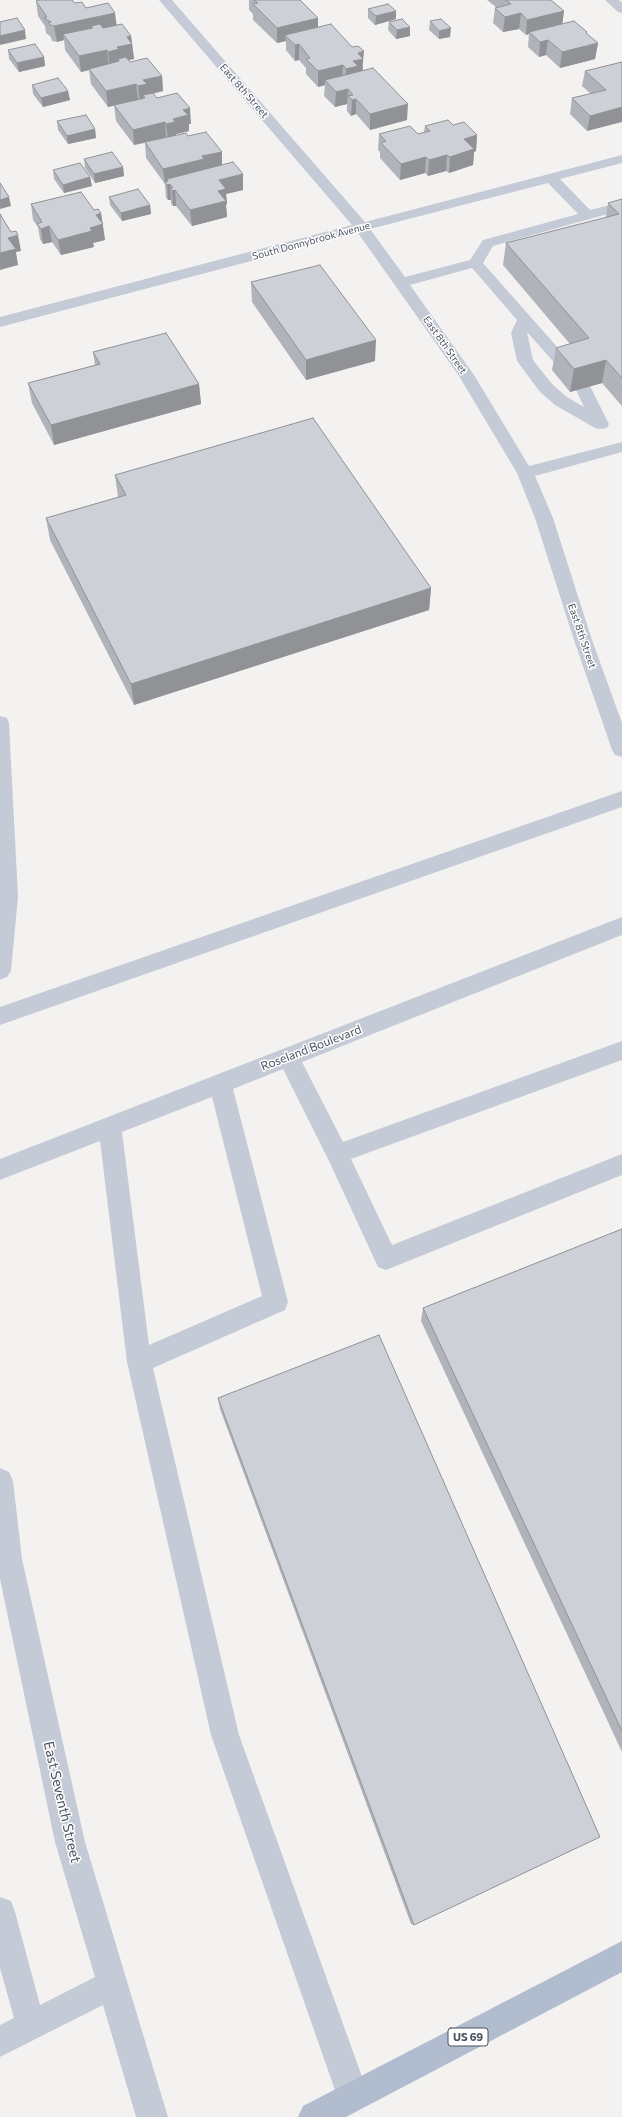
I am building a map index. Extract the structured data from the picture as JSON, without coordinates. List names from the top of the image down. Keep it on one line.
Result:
{"streets":{"main road":["US 69"],"street":["East 8th Street","South Donnybrook Avenue","Roseland Boulevard","East Seventh Street"]},"crossings":[["East 8th Street","South Donnybrook Avenue"]]}
